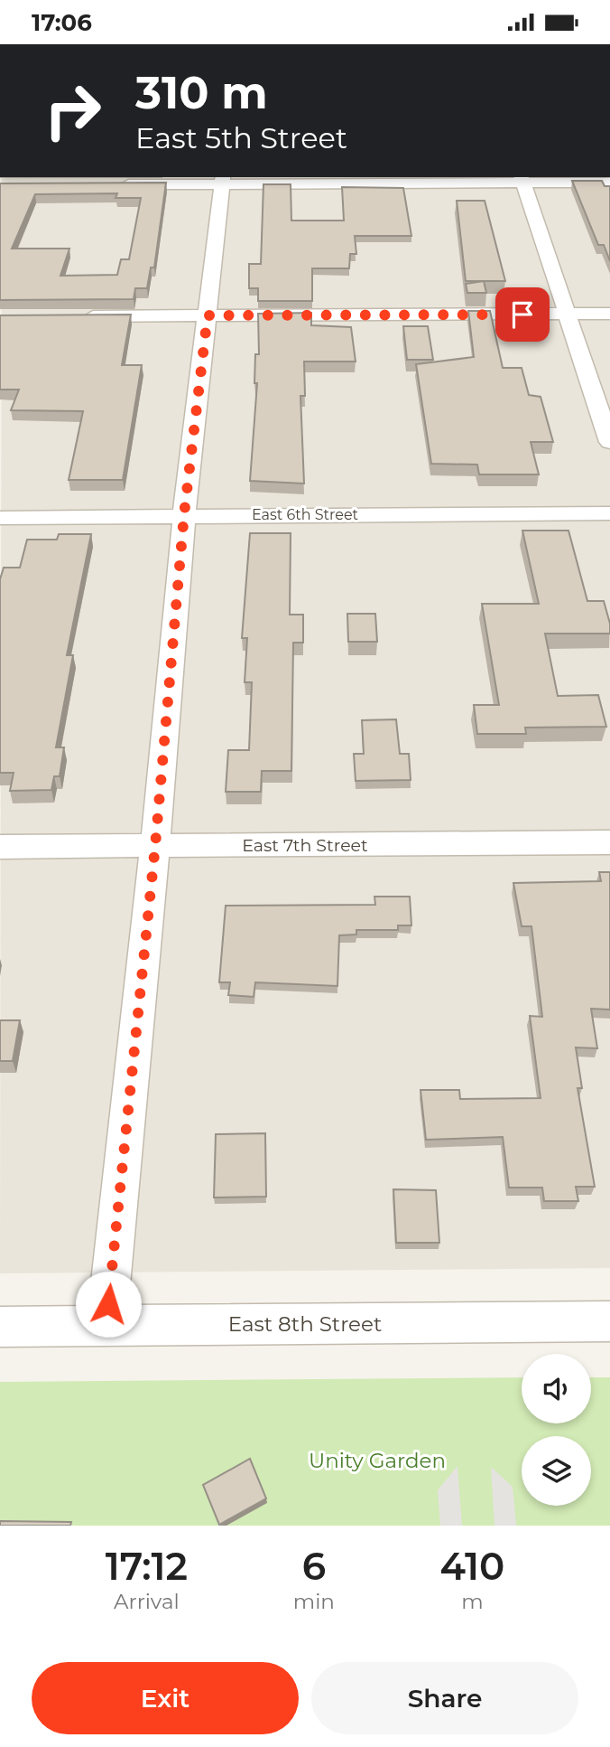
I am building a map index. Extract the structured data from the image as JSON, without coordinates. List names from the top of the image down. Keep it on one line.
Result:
{"streets":{"street":["East 6th Street","East 7th Street","East 8th Street"]},"parks":["Unity Garden"],"page":{"status":"17:06","turn":["310 m","East 5th Street"],"eta":["17:12","Arrival","6","min","410","m"],"buttons":["Exit","Share"]}}
